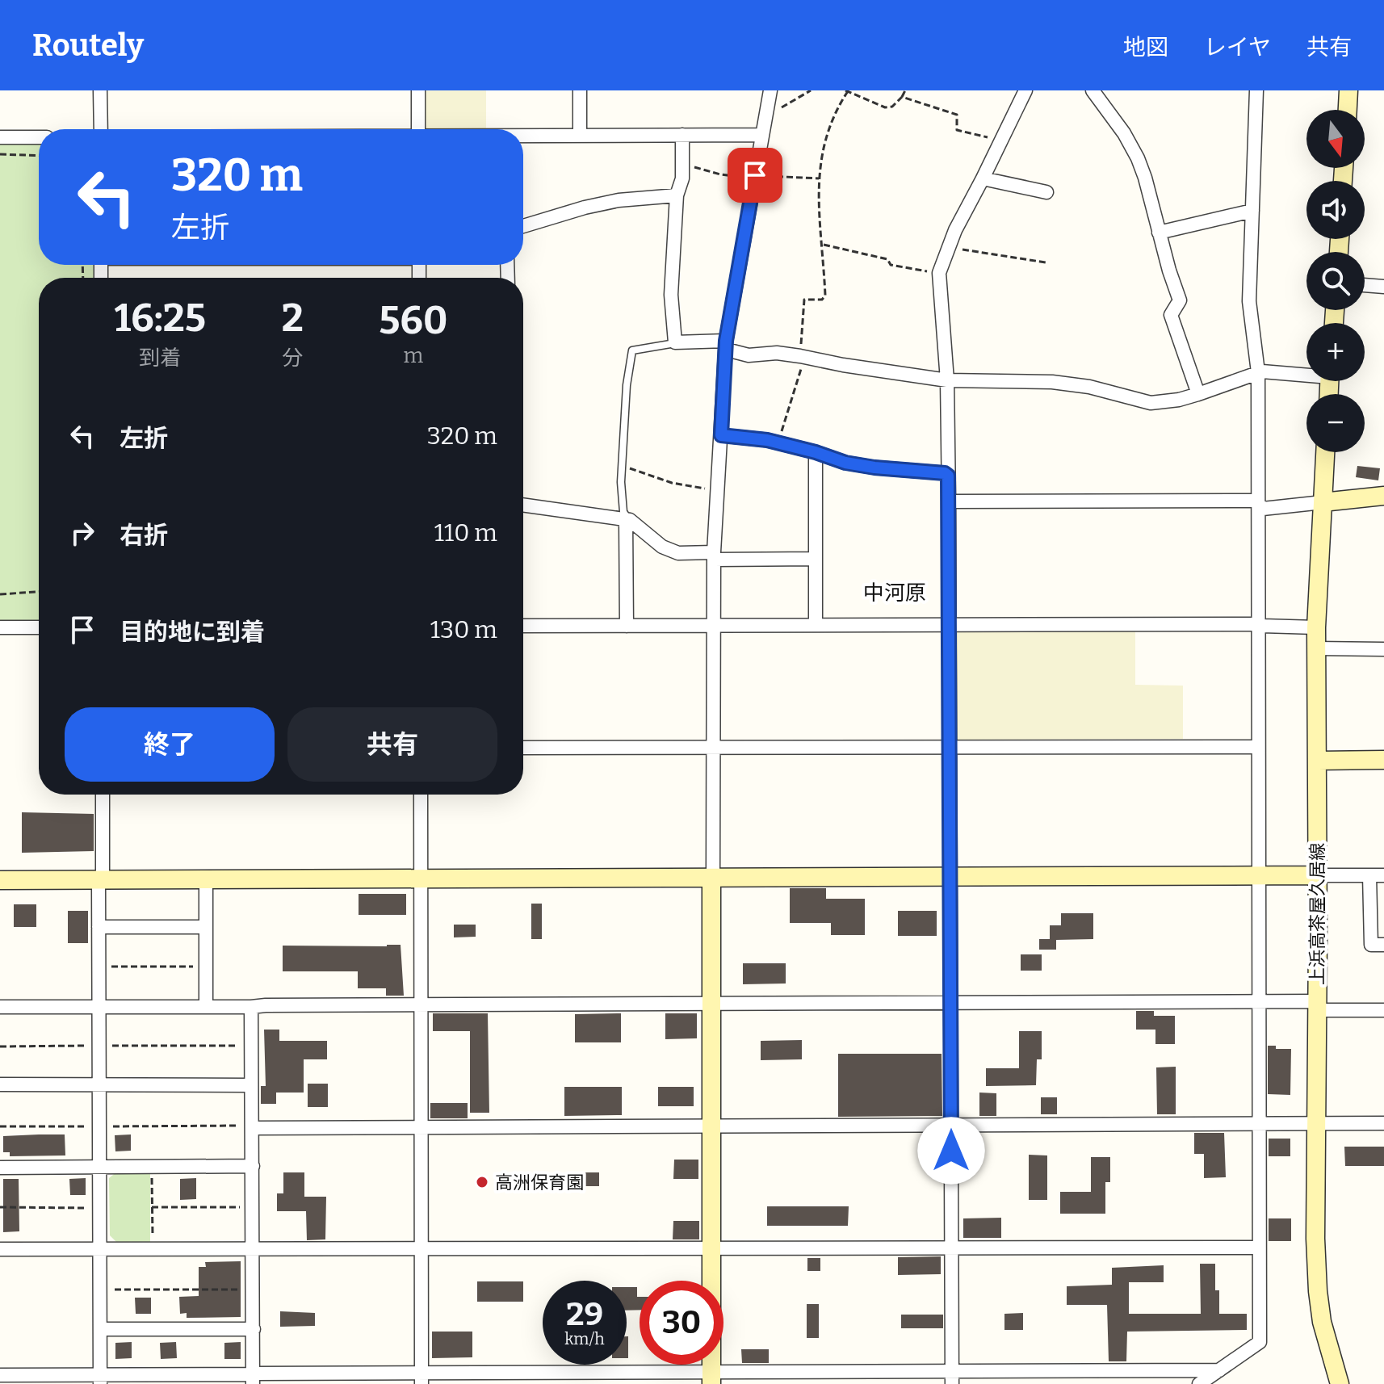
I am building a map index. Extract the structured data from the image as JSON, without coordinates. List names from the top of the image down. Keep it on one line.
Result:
{"streets":{"street":["上浜高茶屋久居線"]},"districts":["中河原"],"places":["高洲保育園"],"north":"bottom","page":{"header":"Routely","nav":["地図","レイヤ","共有"],"map_buttons":["+","−"],"turn":["320 m","左折"],"eta":["16:25","到着","2","分","560","m"],"list":[{"name":"左折","value":"320 m"},{"name":"右折","value":"110 m"},{"name":"目的地に到着","value":"130 m"}],"buttons":["終了","共有"],"speed":"29 km/h","limit":"30"}}
